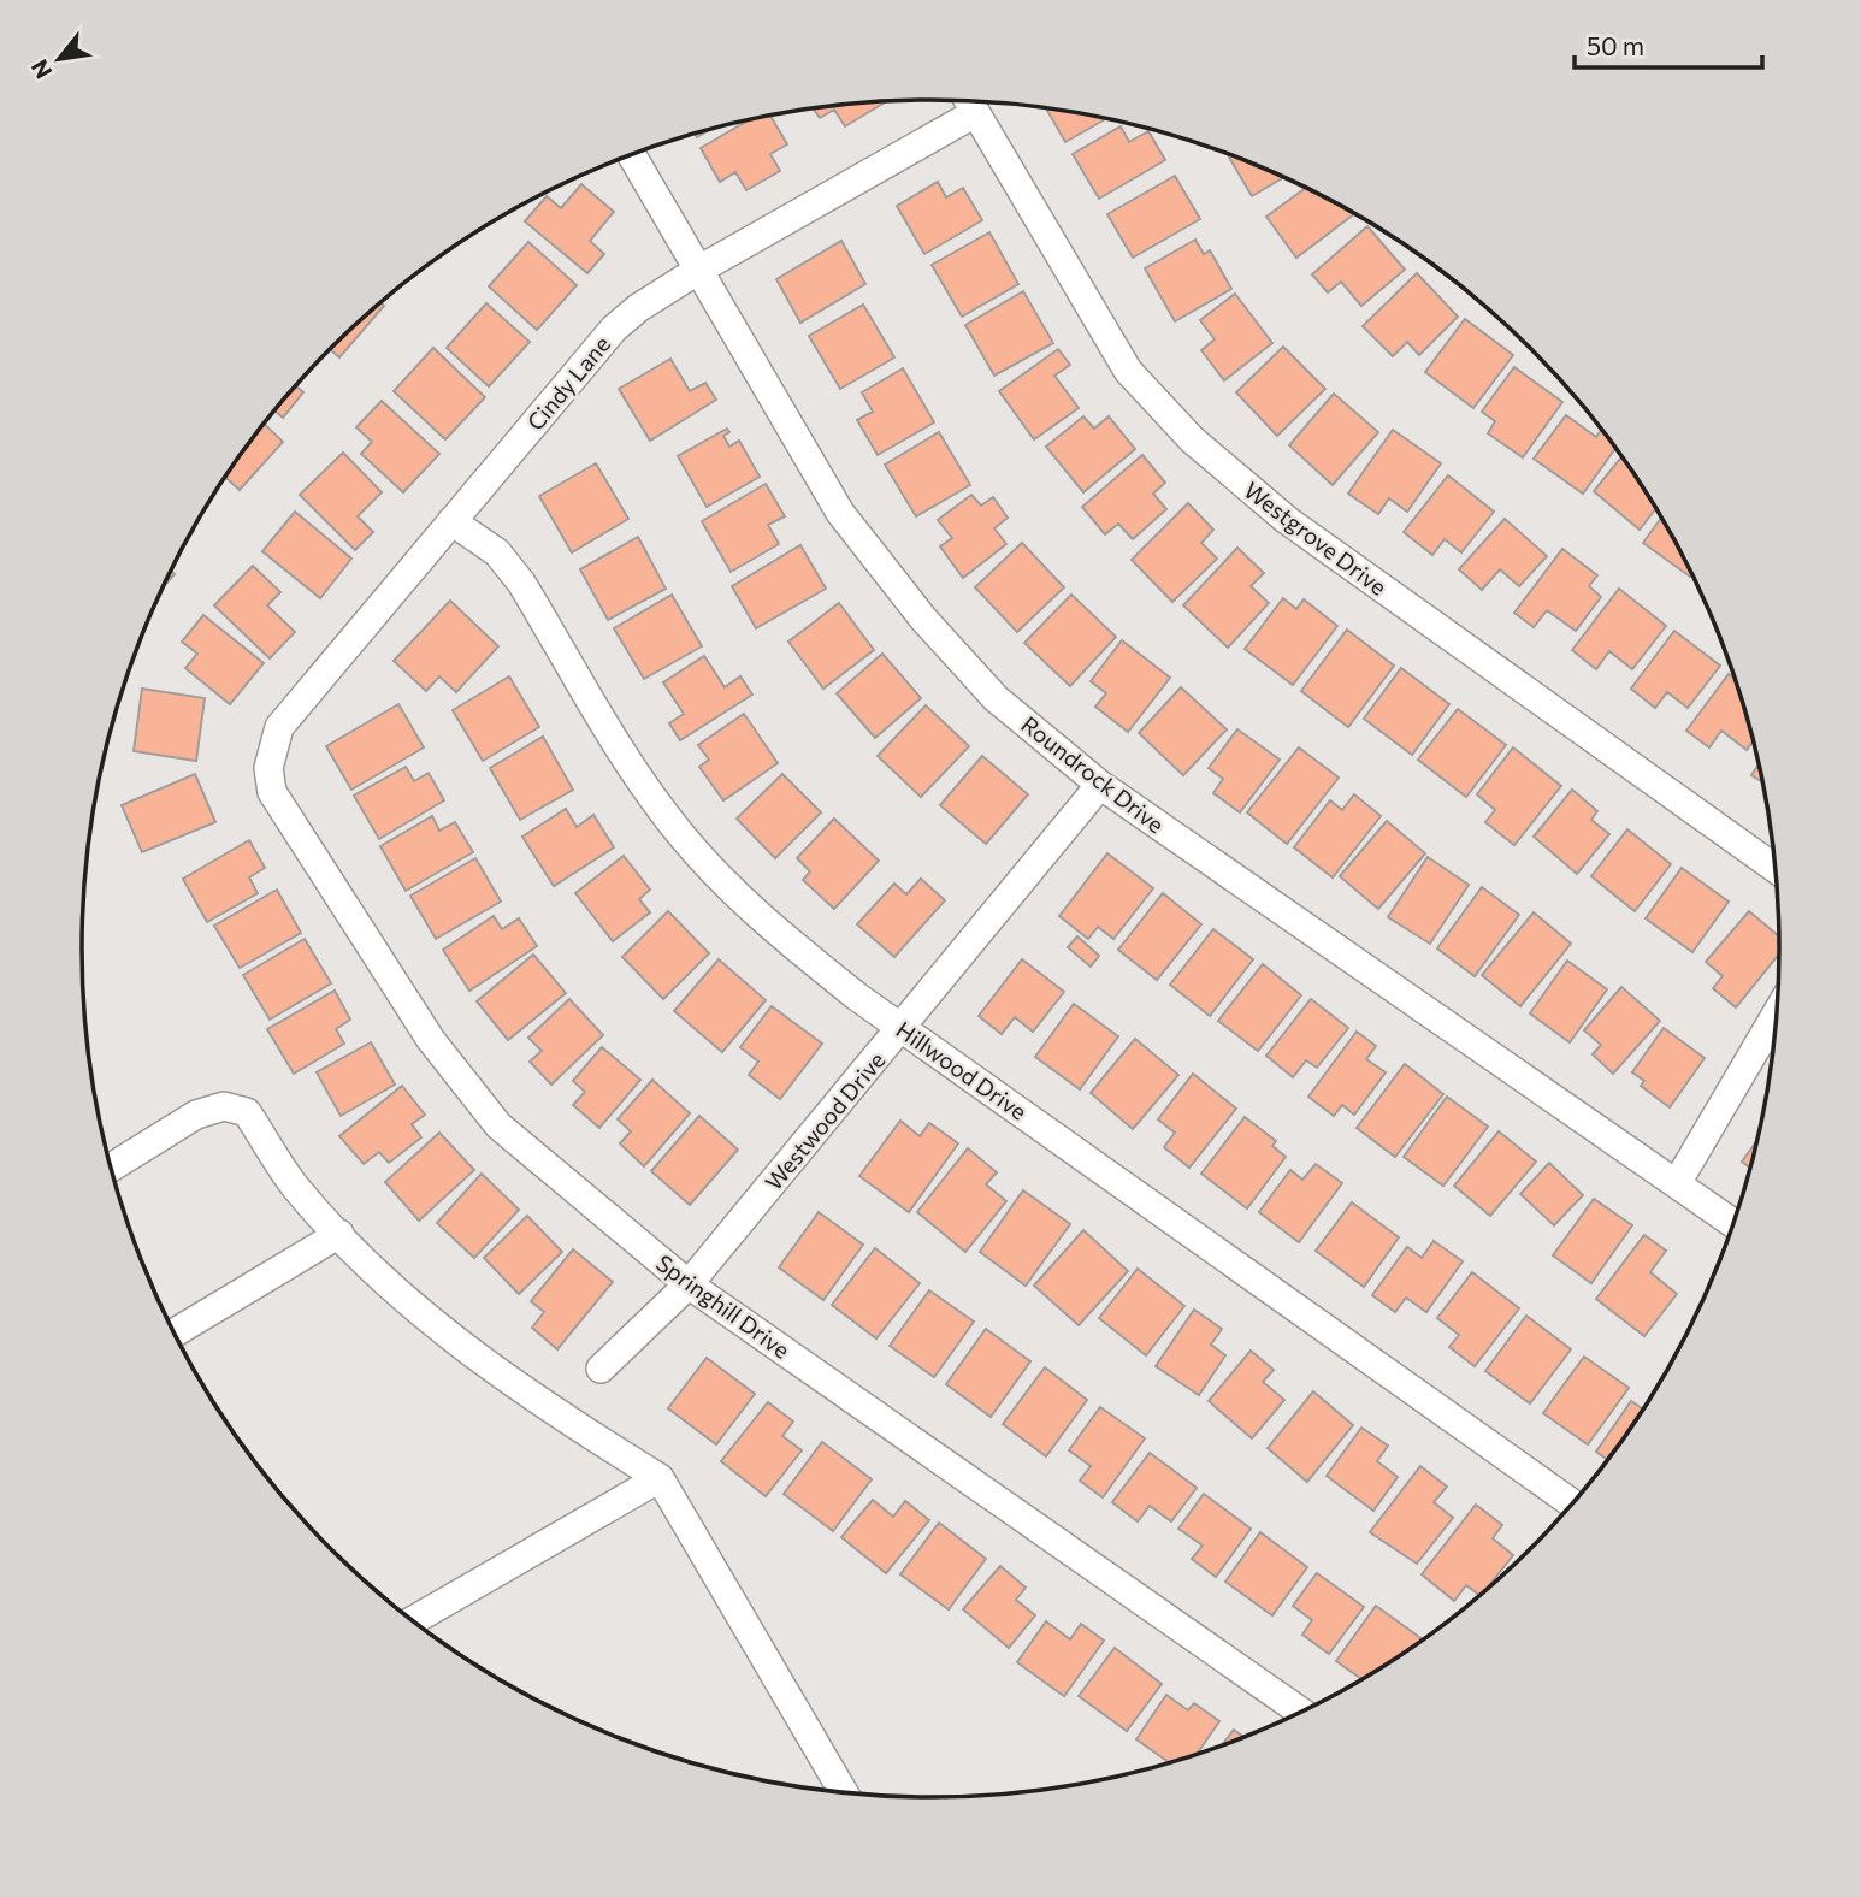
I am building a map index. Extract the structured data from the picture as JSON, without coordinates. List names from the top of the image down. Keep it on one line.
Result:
{"streets":{"street":["Cindy Lane","Westgrove Drive","Roundrock Drive","Hillwood Drive","Westwood Drive","Springhill Drive"]},"crossings":[["Cindy Lane","Westgrove Drive"],["Cindy Lane","Roundrock Drive"],["Cindy Lane","Hillwood Drive"],["Cindy Lane","Springhill Drive"],["Roundrock Drive","Westwood Drive"],["Hillwood Drive","Westwood Drive"],["Westwood Drive","Springhill Drive"]],"scale_bar":"50 m","north":"bottom left"}
